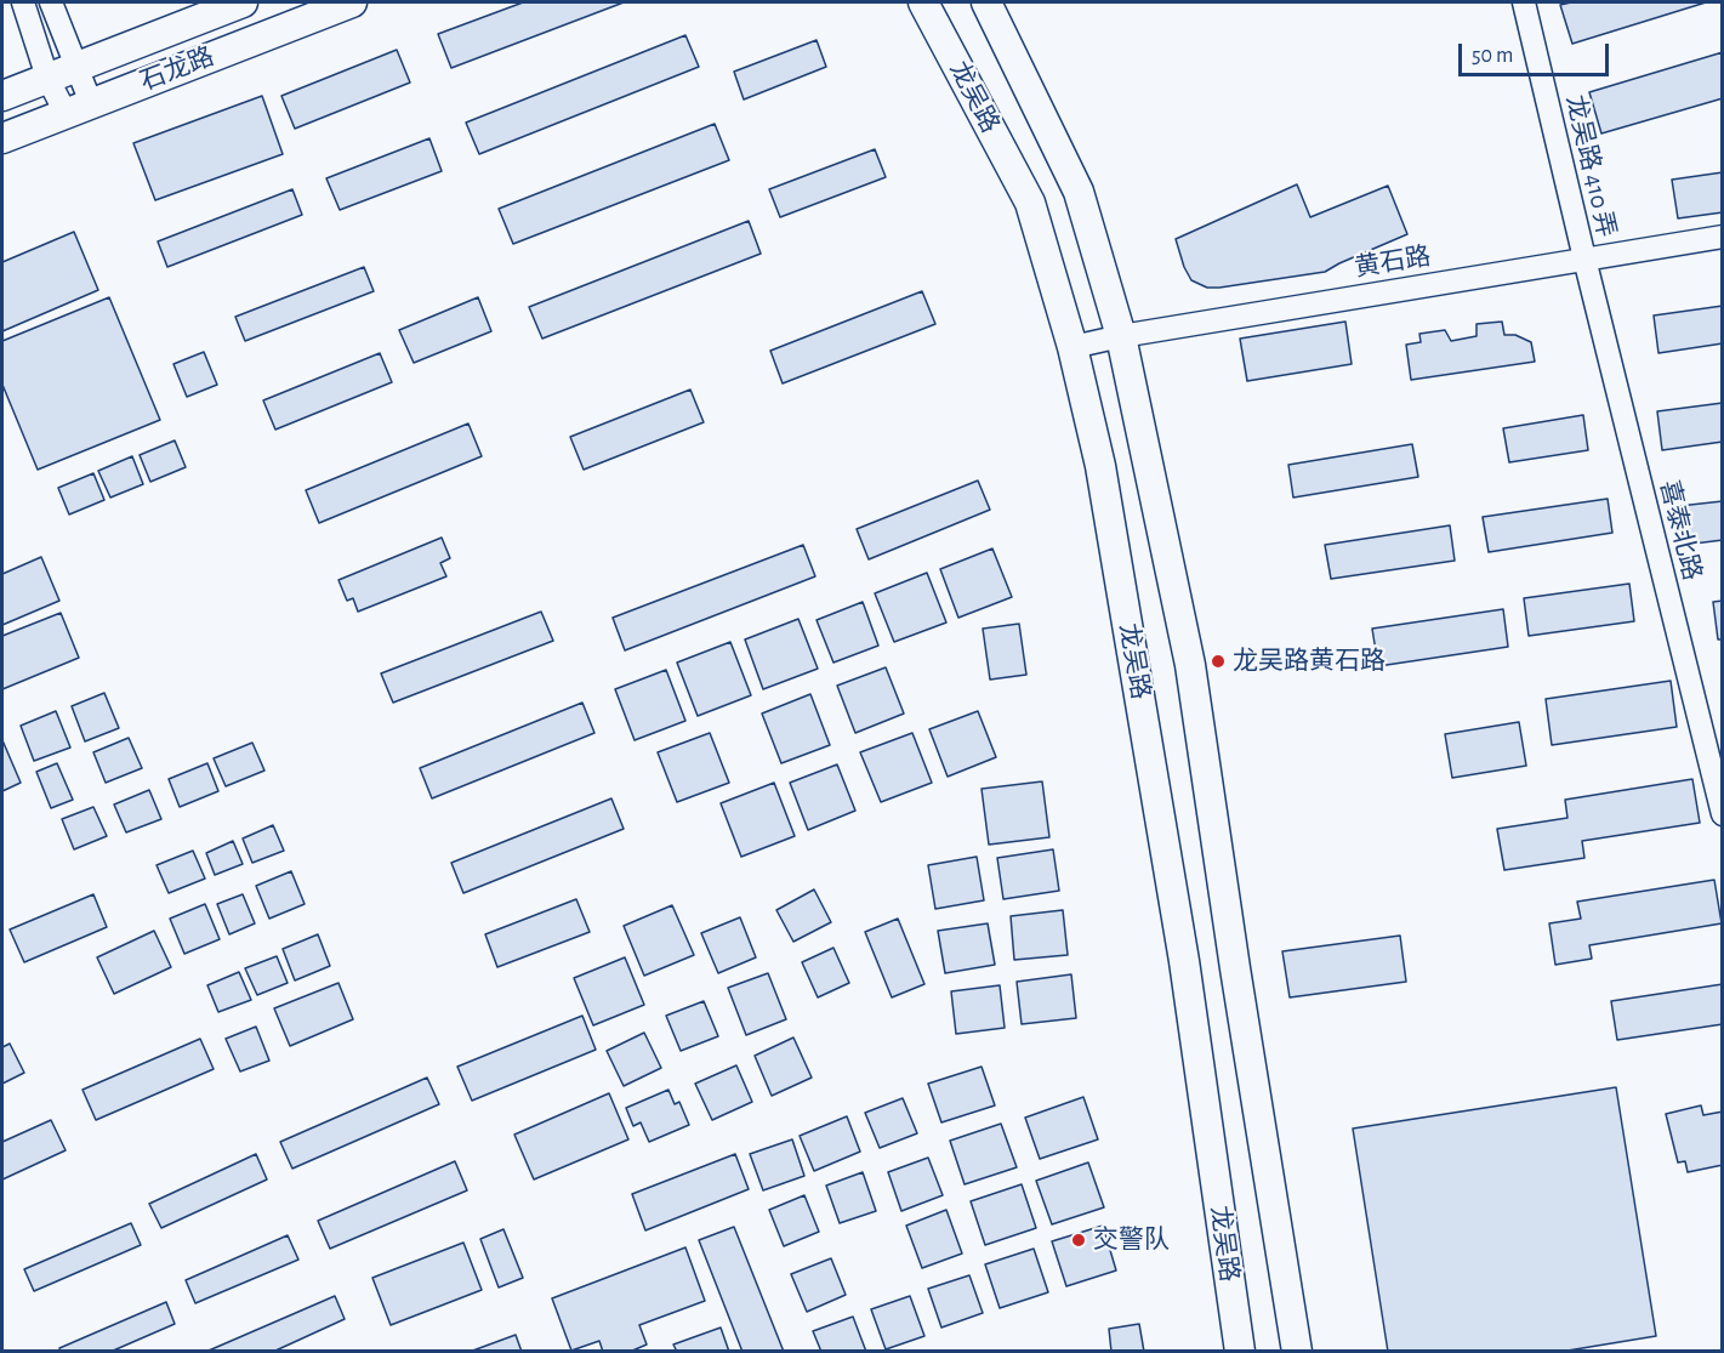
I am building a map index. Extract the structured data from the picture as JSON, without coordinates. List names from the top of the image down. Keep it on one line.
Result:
{"streets":{"main road":["石龙路","龙吴路"],"street":["龙吴路 410 弄","黄石路","喜泰北路"]},"crossings":[["龙吴路","黄石路"],["龙吴路 410 弄","黄石路"],["龙吴路 410 弄","喜泰北路"],["黄石路","喜泰北路"]],"places":["龙吴路黄石路","交警队"],"scale_bar":"50 m"}
